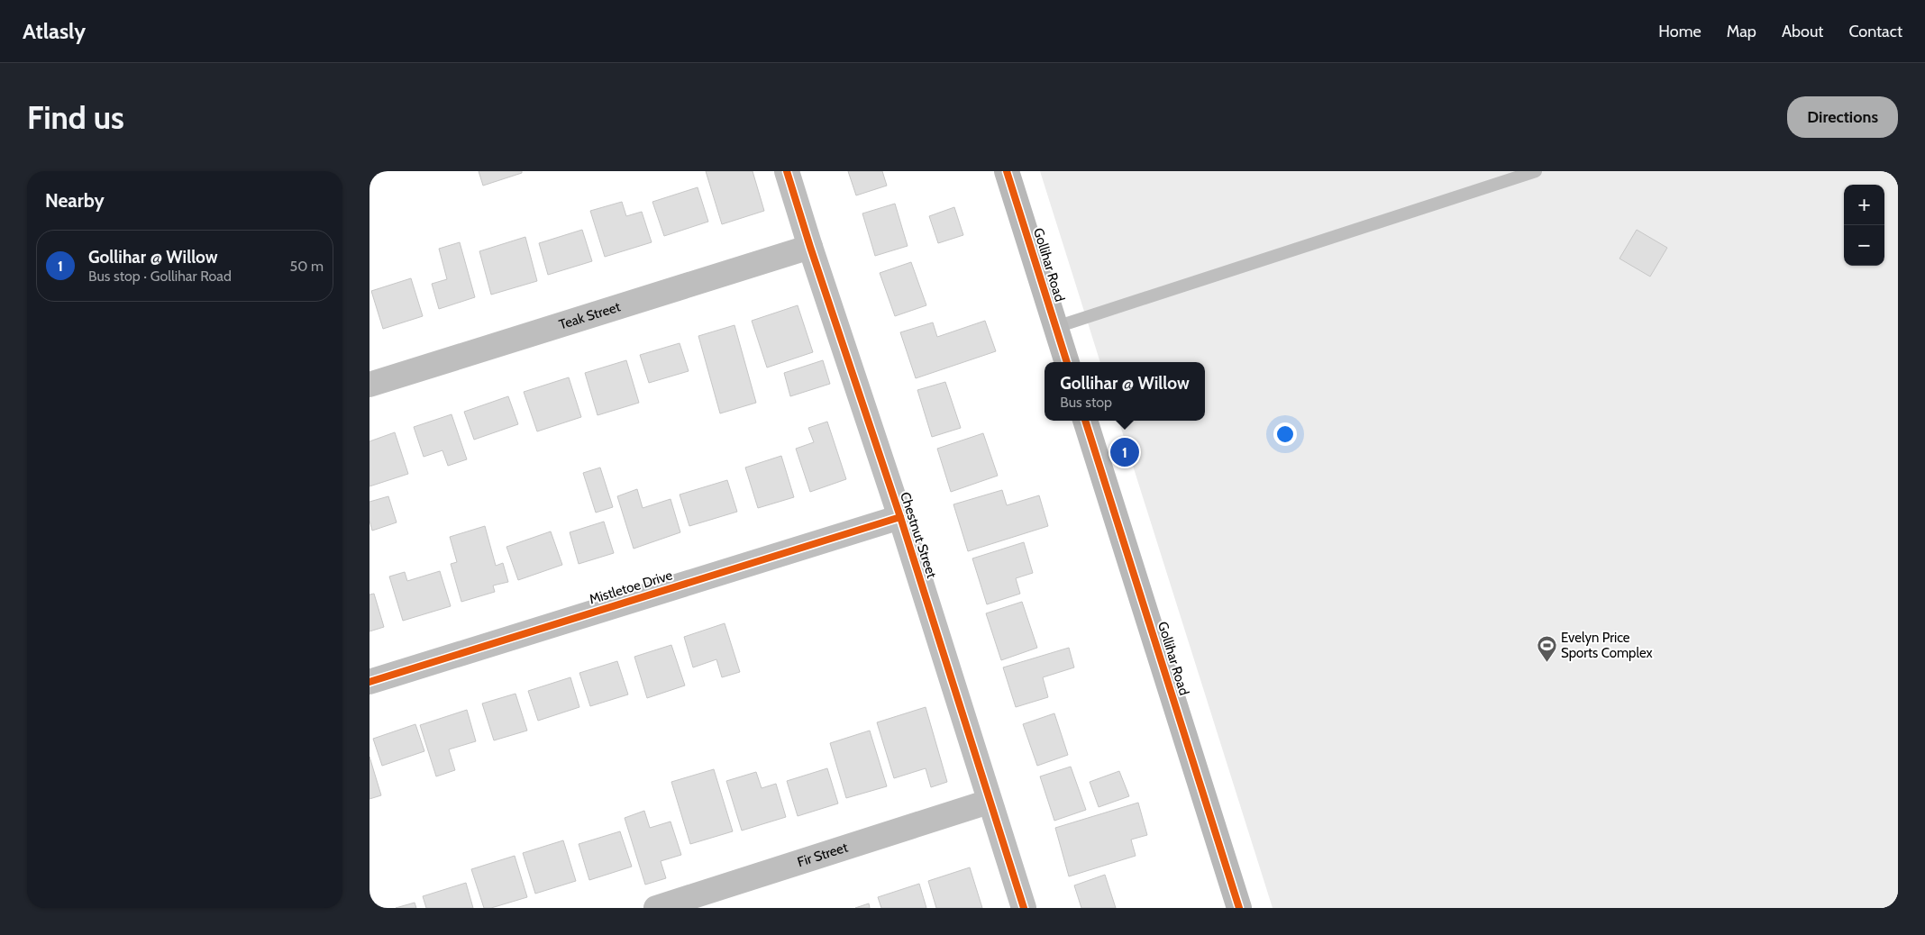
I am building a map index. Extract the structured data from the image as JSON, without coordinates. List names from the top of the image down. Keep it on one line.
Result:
{"streets":{"main road":["Gollihar Road"],"street":["Teak Street","Chestnut Street","Mistletoe Drive","Fir Street"]},"crossings":[["Teak Street","Chestnut Street"],["Chestnut Street","Mistletoe Drive"],["Chestnut Street","Fir Street"]],"places":{"sports":["Evelyn Price Sports Complex"]},"page":{"header":"Atlasly","nav":["Home","Map","About","Contact"],"buttons":"Directions","title":"Find us","heading":"Nearby","map_buttons":["+","−"],"list":[{"mark":"1","name":"Gollihar @ Willow","note":"Bus stop · Gollihar Road","value":"50 m"}],"popup":["Gollihar @ Willow","Bus stop"],"pins":"1"}}
